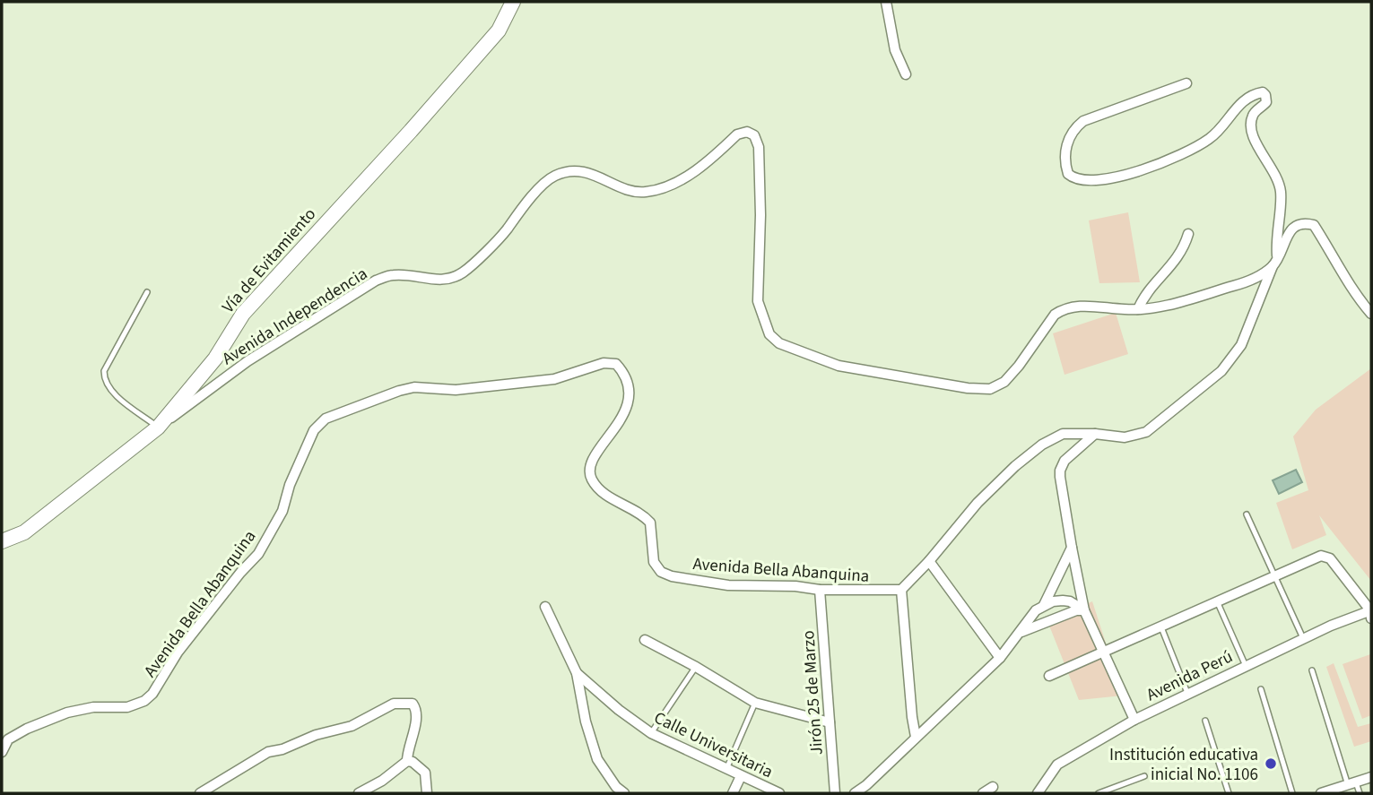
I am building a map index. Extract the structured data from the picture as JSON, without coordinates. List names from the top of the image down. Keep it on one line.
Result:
{"streets":{"main road":["Vía de Evitamiento"],"street":["Avenida Independencia","Avenida Bella Abanquina","Avenida Perú","Jirón 25 de Marzo","Calle Universitaria"]},"crossings":[["Vía de Evitamiento","Avenida Independencia"],["Avenida Bella Abanquina","Jirón 25 de Marzo"]],"places":["Institución educativa inicial No. 1106"]}
